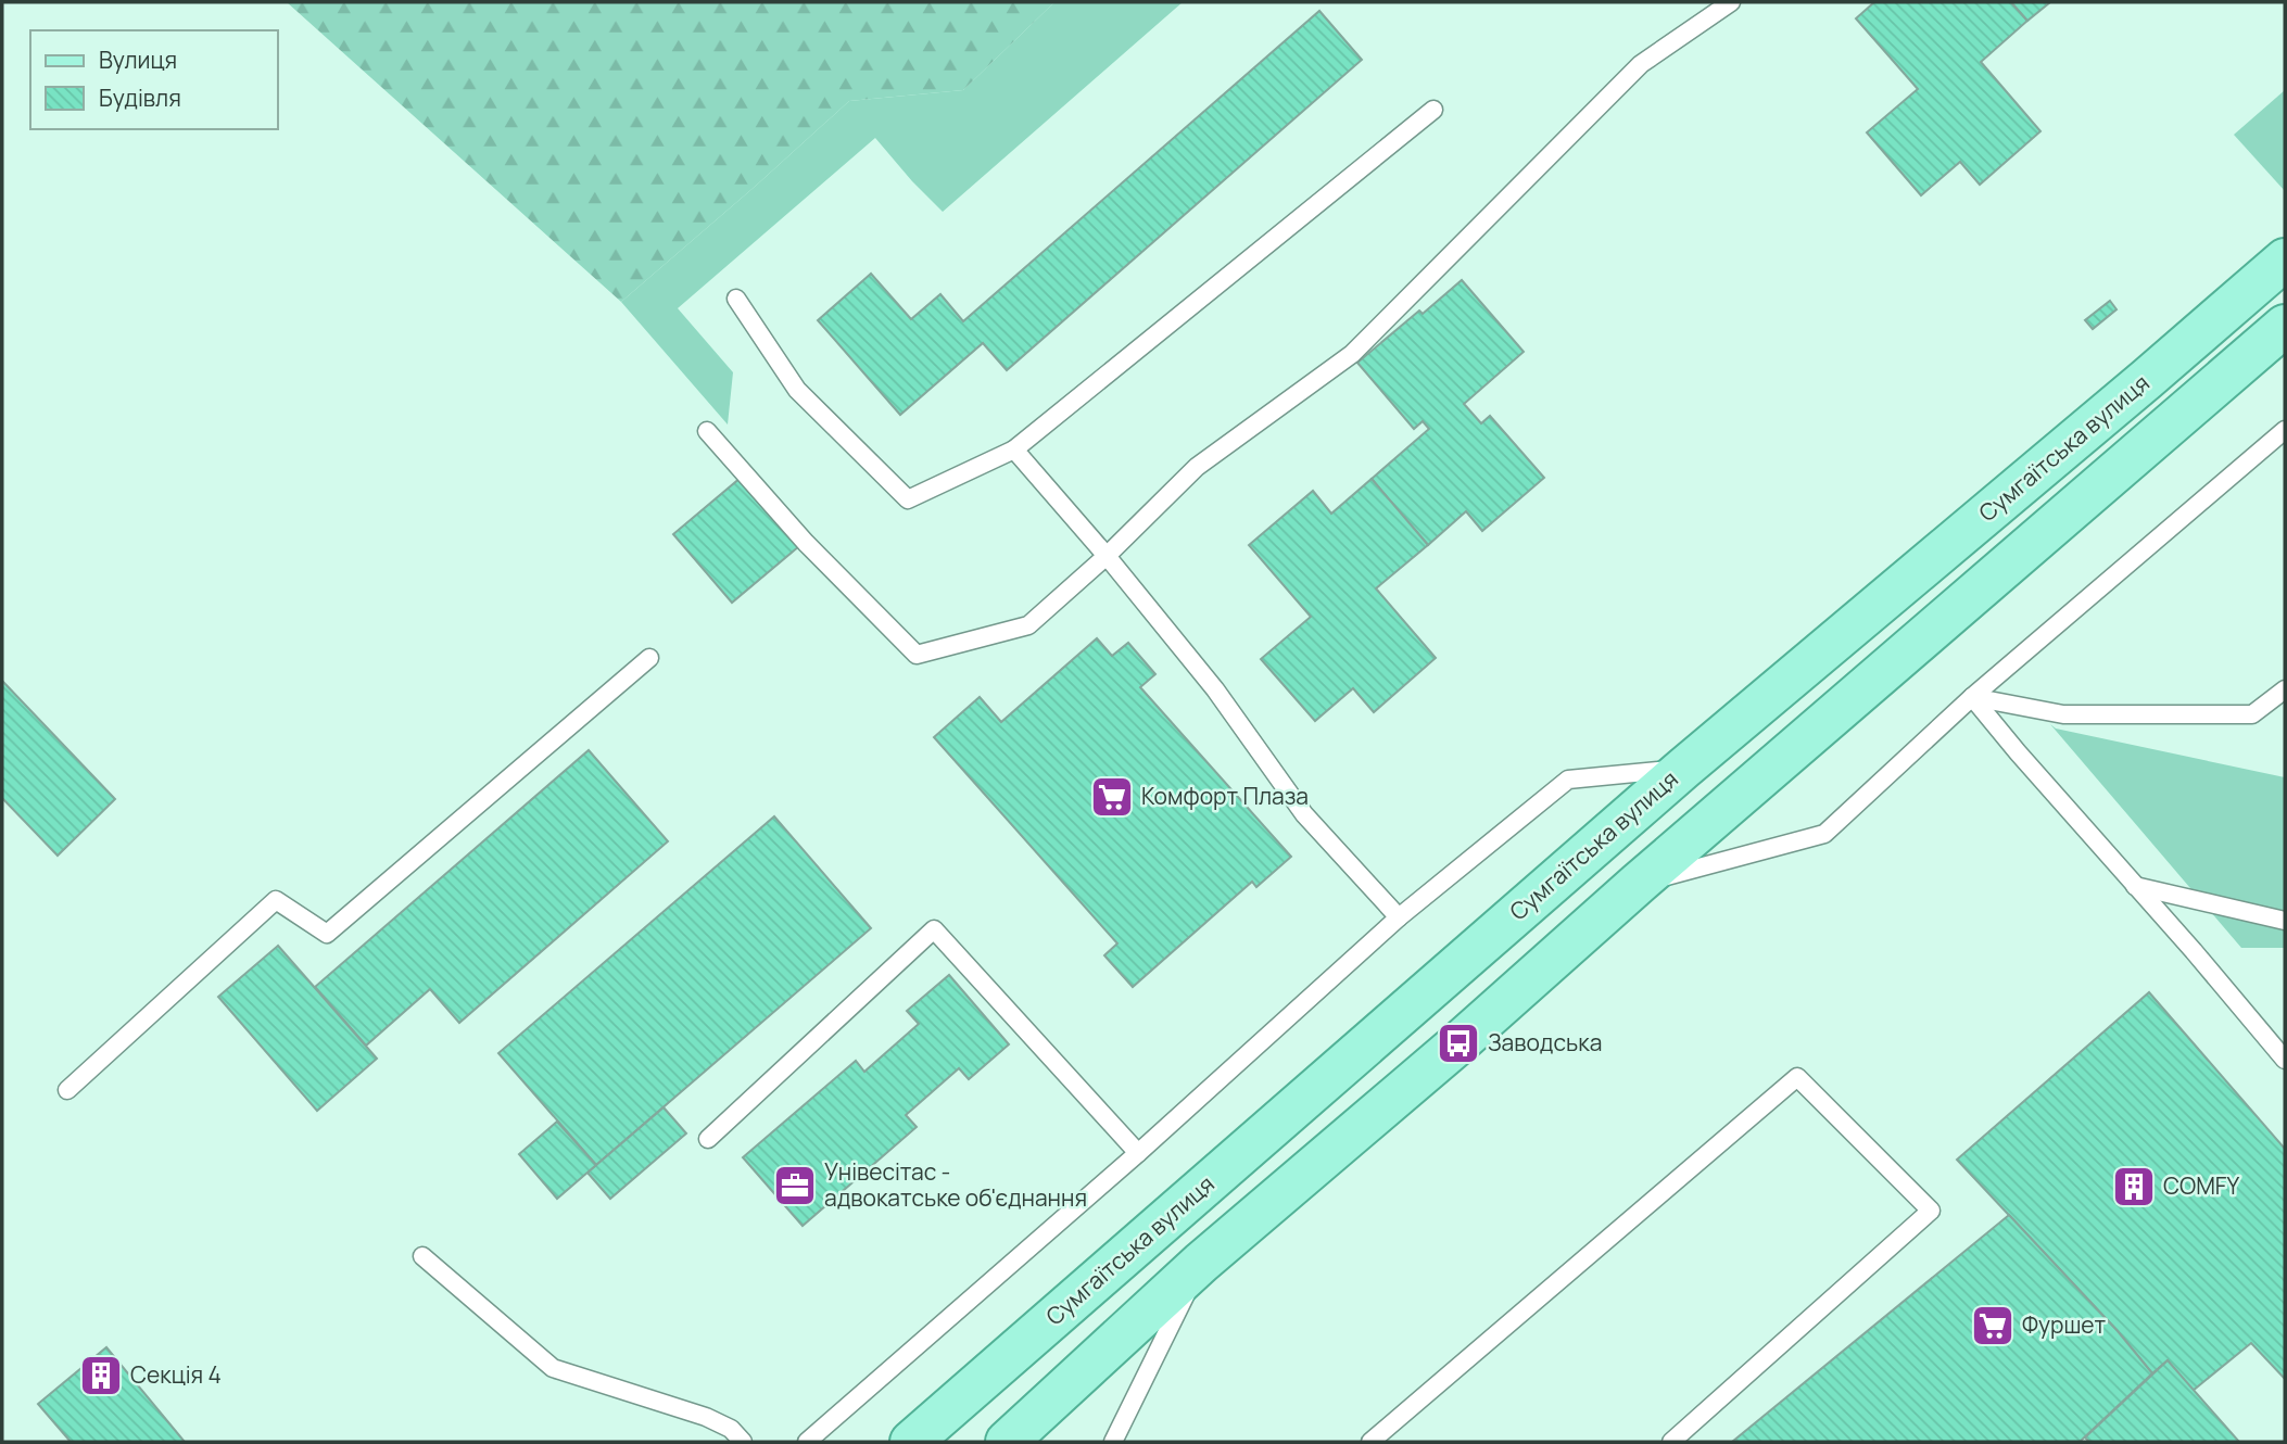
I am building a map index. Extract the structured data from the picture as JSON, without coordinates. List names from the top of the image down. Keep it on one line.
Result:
{"streets":{"main road":["Сумгаїтська вулиця"]},"places":{"supermarket":["Комфорт Плаза","Фуршет"],"bus stop":["Заводська"],"office":["Унівесітас - адвокатське об'єднання"],"building":["COMFY","Секція 4"]},"legend":["Вулиця","Будівля"]}
